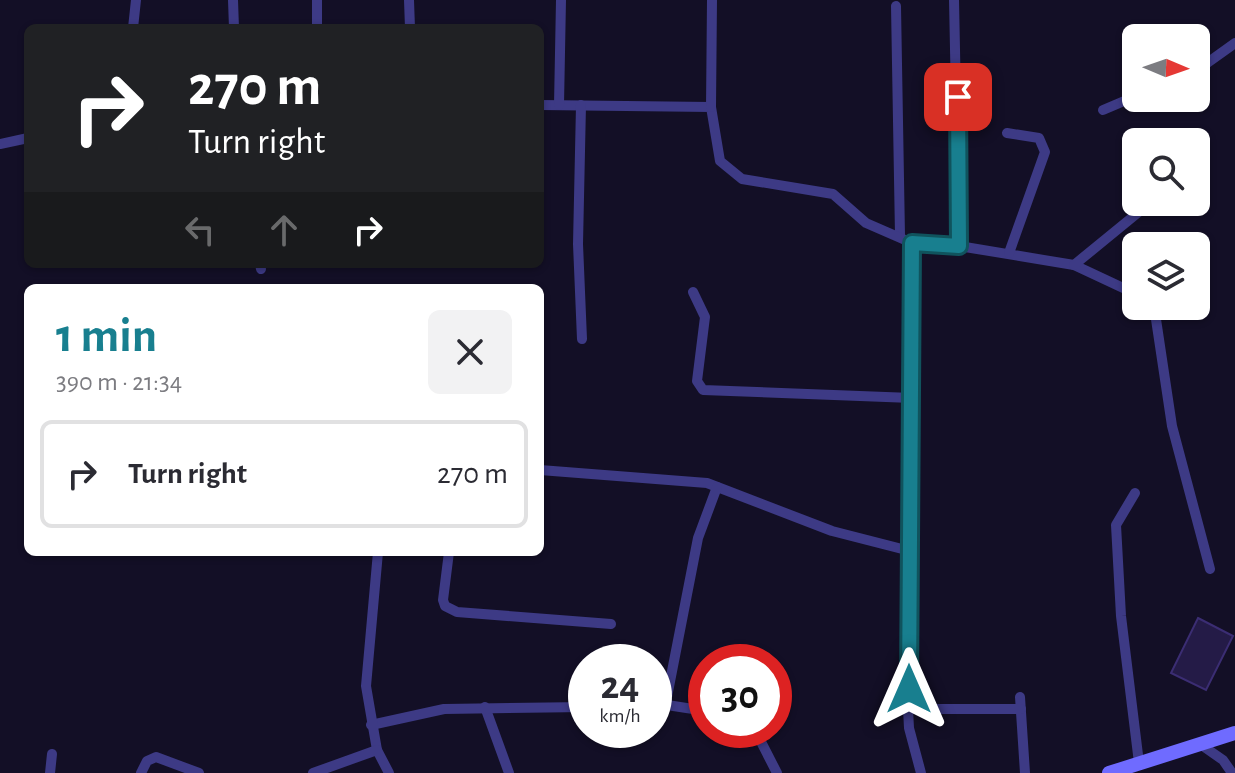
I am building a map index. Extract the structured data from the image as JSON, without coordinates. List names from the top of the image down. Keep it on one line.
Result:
{"north":"right","page":{"turn":["270 m","Turn right"],"heading":["1 min","390 m · 21:34"],"list":[{"name":"Turn right","value":"270 m"}],"speed":"24 km/h","limit":"30"}}
